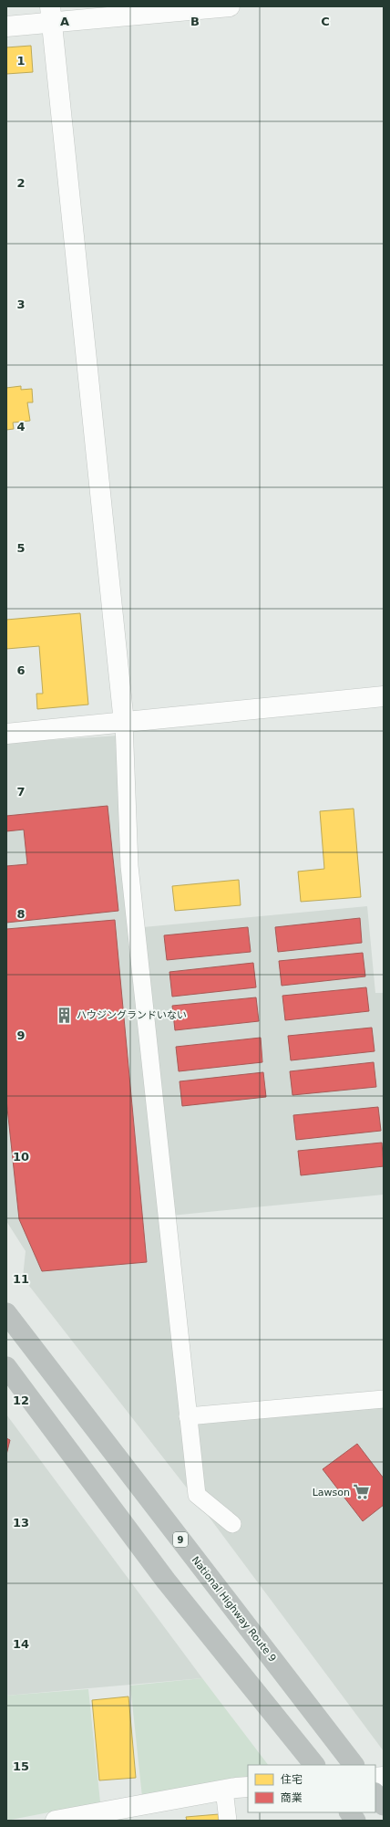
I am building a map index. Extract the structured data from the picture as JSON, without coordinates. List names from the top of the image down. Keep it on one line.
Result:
{"streets":{"highway":["9","National Highway Route 9"]},"places":{"building":["ハウジングランドいない"],"supermarket":["Lawson"]},"legend":["住宅","商業"],"grid":{"columns":["A","B","C"],"rows":["1","2","3","4","5","6","7","8","9","10","11","12","13","14","15"]}}
